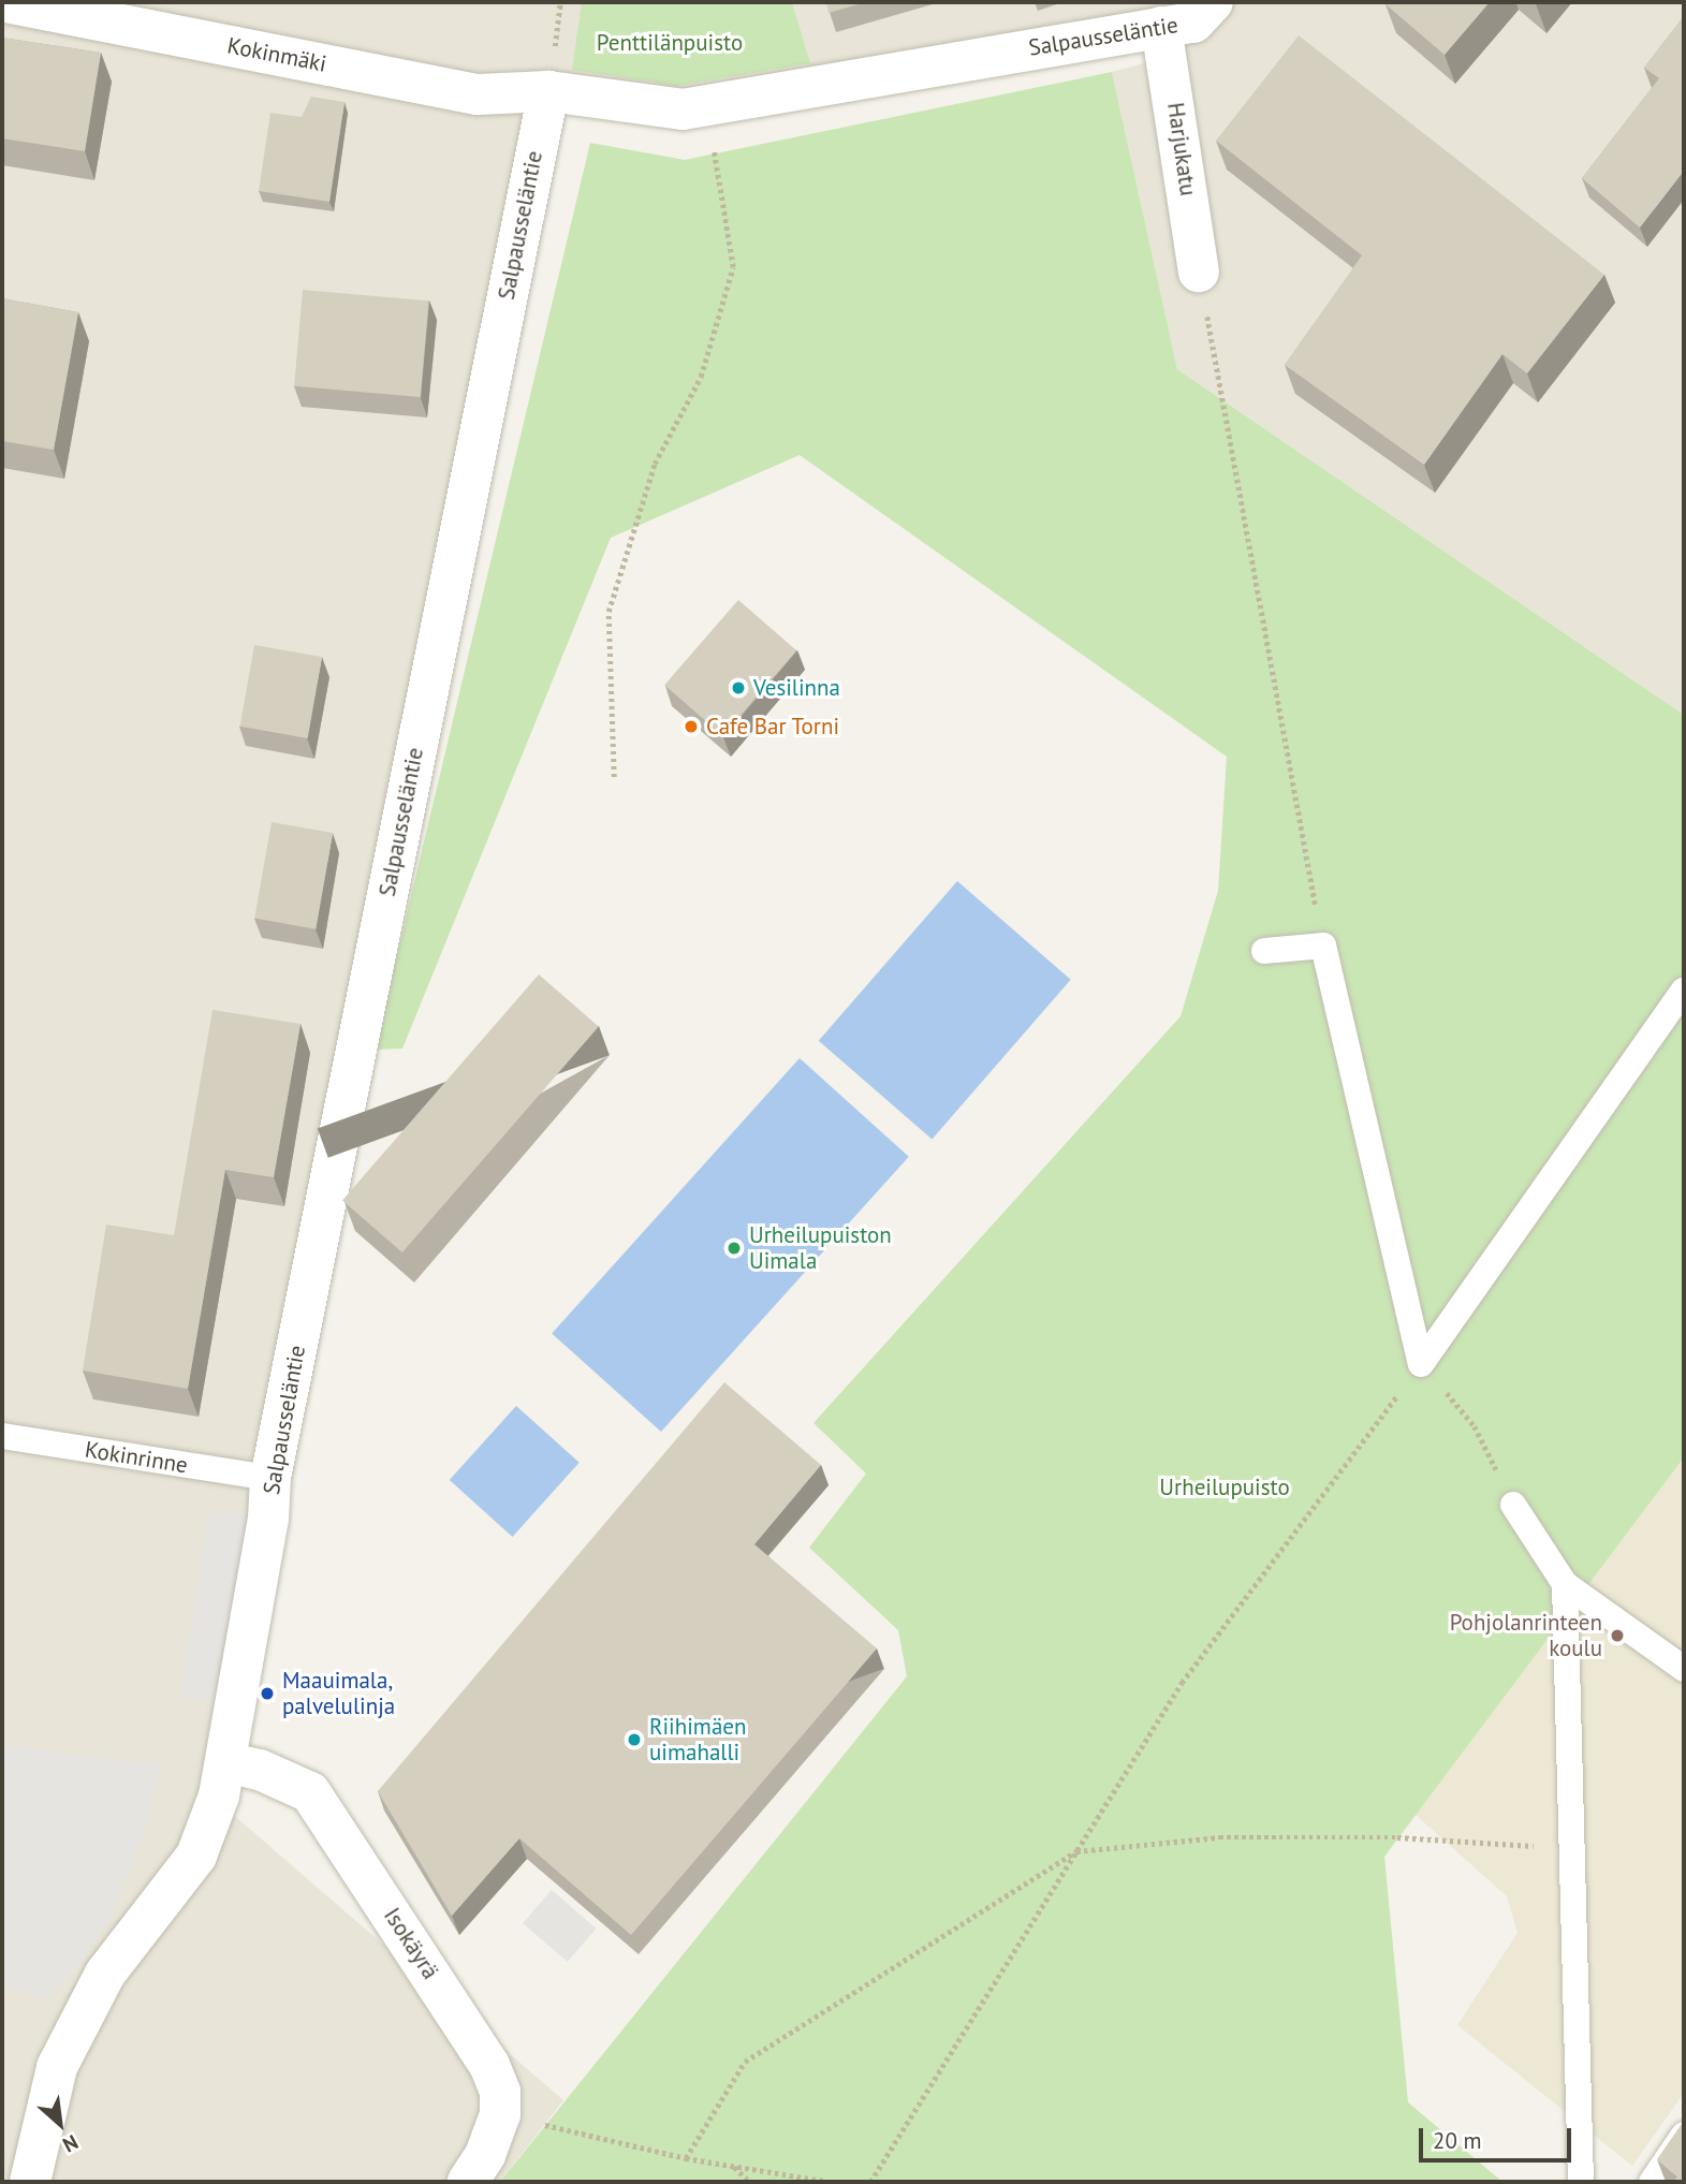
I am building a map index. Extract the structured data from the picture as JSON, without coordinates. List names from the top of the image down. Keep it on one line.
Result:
{"streets":{"street":["Salpausseläntie","Kokinmäki","Harjukatu","Isokäyrä"],"lane":["Kokinrinne"]},"crossings":[["Salpausseläntie","Kokinmäki"],["Salpausseläntie","Harjukatu"],["Salpausseläntie","Kokinrinne"],["Salpausseläntie","Isokäyrä"]],"parks":["Penttilänpuisto","Urheilupuisto"],"places":["Vesilinna","Cafe Bar Torni","Urheilupuiston Uimala","Pohjolanrinteen koulu","Maauimala, palvelulinja","Riihimäen uimahalli"],"scale_bar":"20 m","north":"bottom right"}
